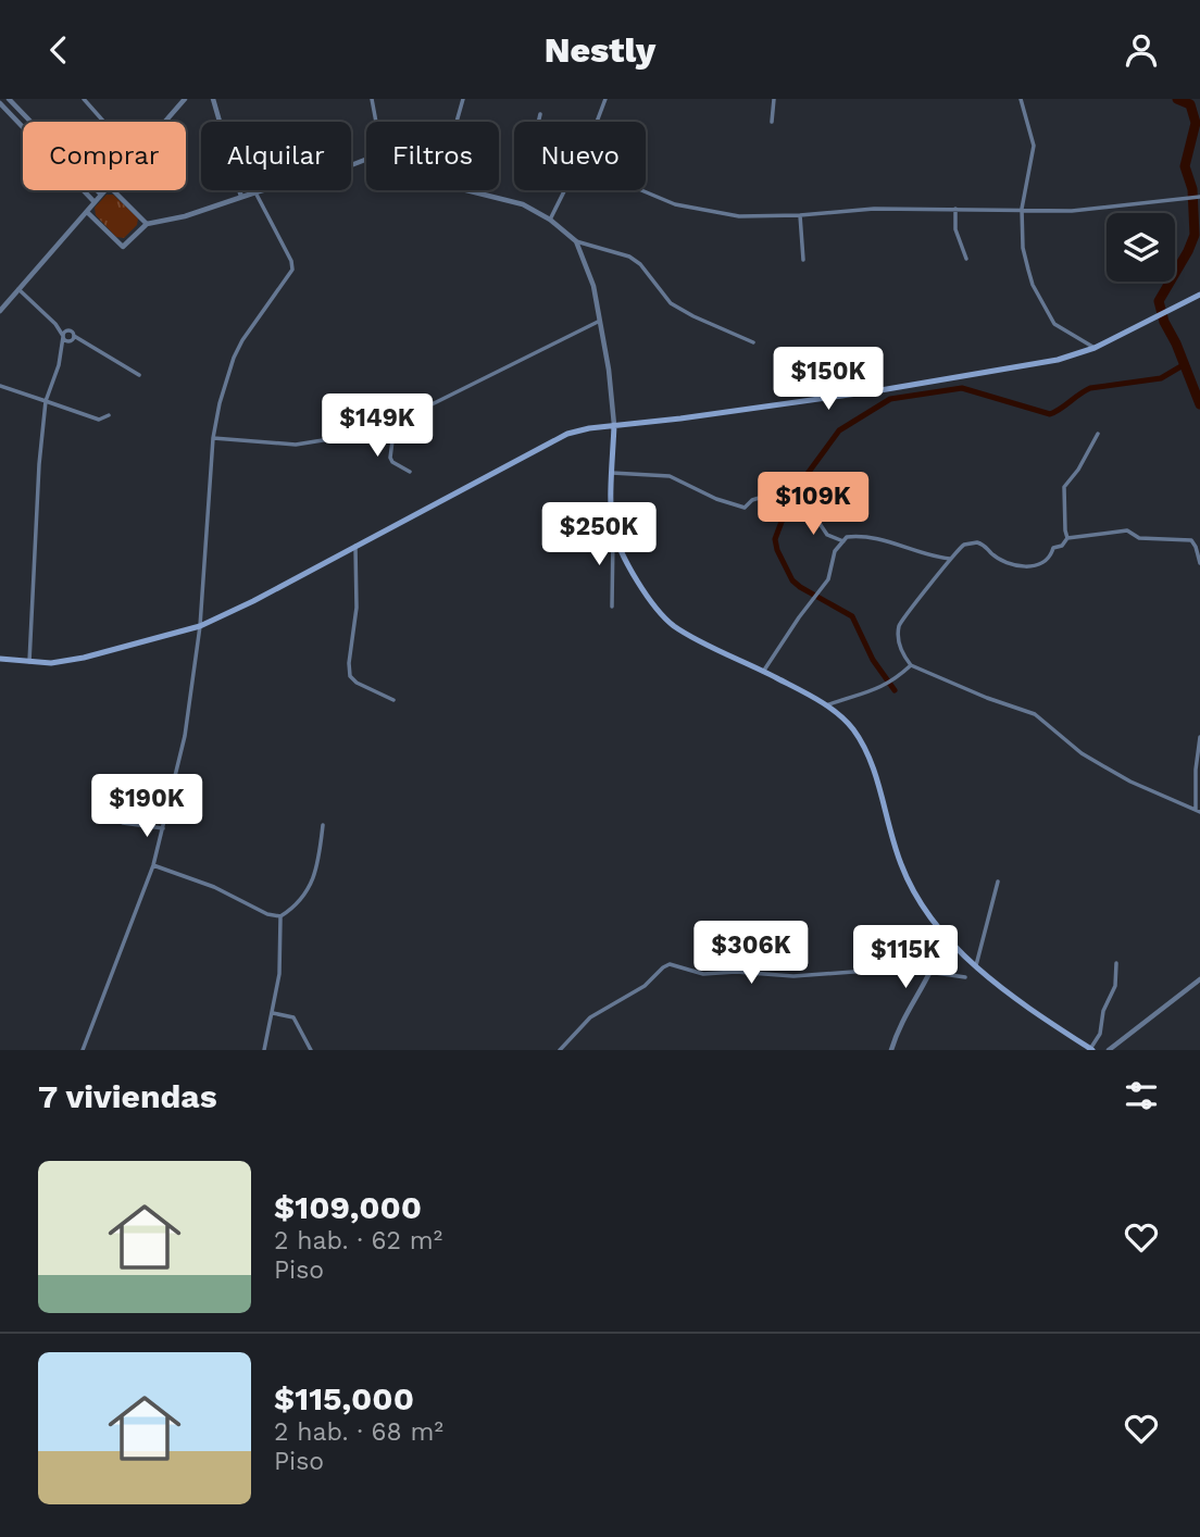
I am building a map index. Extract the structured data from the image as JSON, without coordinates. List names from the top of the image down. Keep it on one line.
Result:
{"page":{"header":"Nestly","chip":["Comprar","Alquilar","Filtros","Nuevo"],"price":["$150K","$149K","$109K","$250K","$190K","$306K","$115K"],"heading":"7 viviendas","list":[{"name":"$109,000","note":"2 hab. · 62 m² · Piso"},{"name":"$115,000","note":"2 hab. · 68 m² · Piso"}]}}
